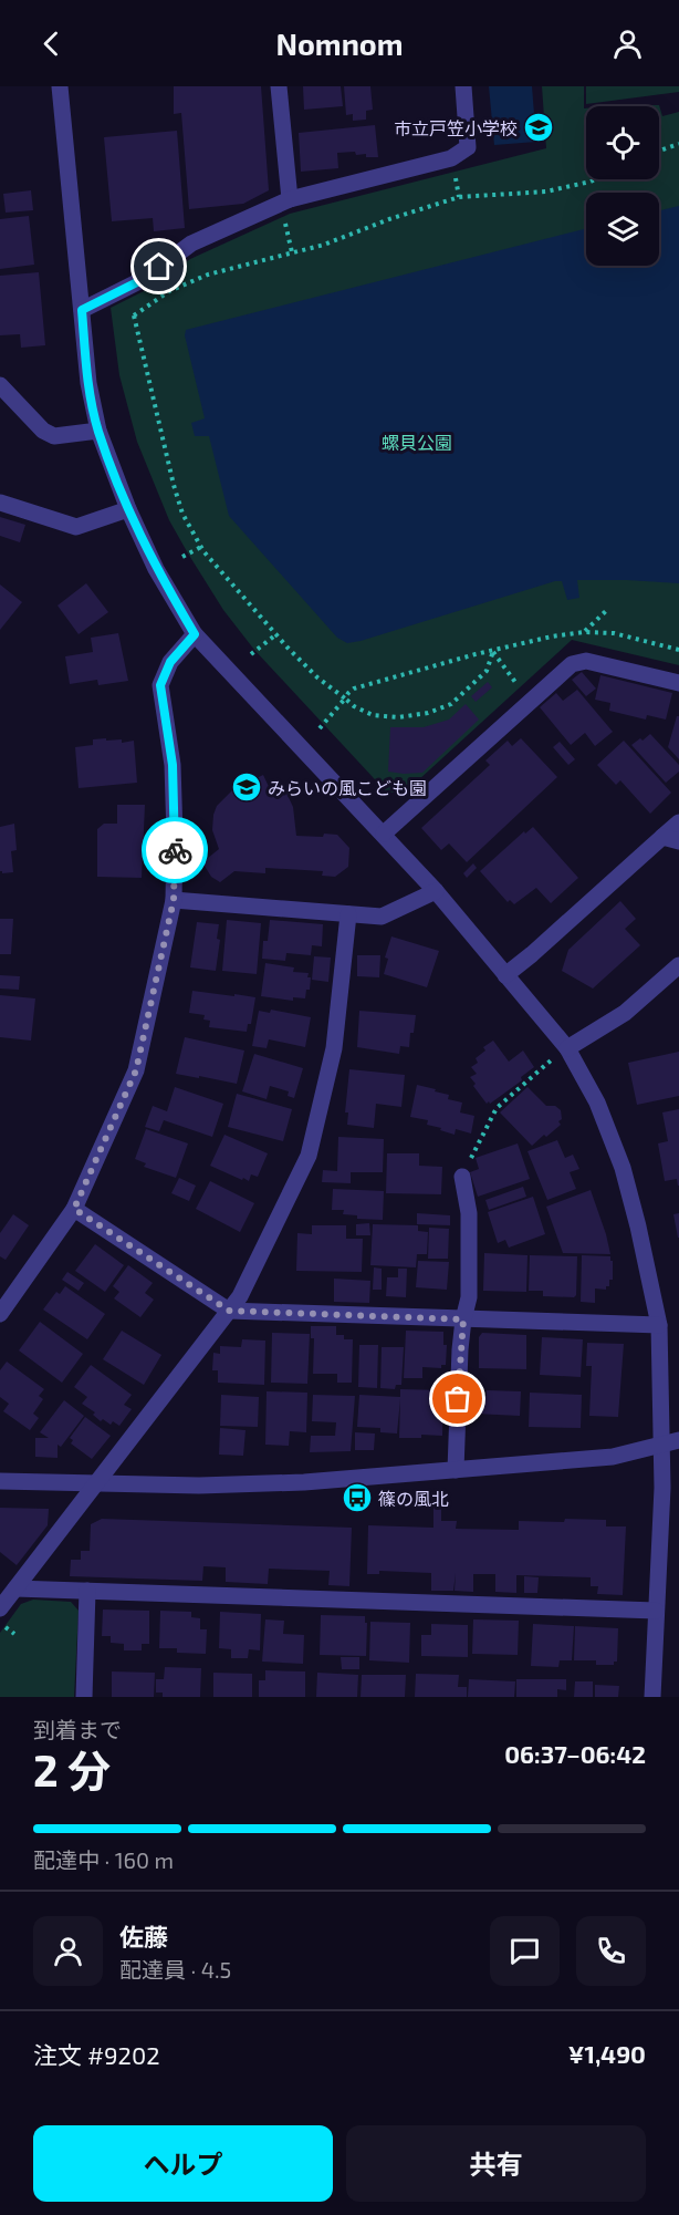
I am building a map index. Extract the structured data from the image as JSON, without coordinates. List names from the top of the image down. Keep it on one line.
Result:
{"parks":["螺貝公園"],"places":{"school or university":["市立戸笠小学校","みらいの風こども園"],"bus stop":["篠の風北"]},"page":{"header":"Nomnom","heading":["2 分","到着まで","06:37–06:42"],"panel":["佐藤","配達員 · 4.5","注文 #9202","¥1,490"],"bar":"配達中 · 160 m","buttons":["ヘルプ","共有"]}}
